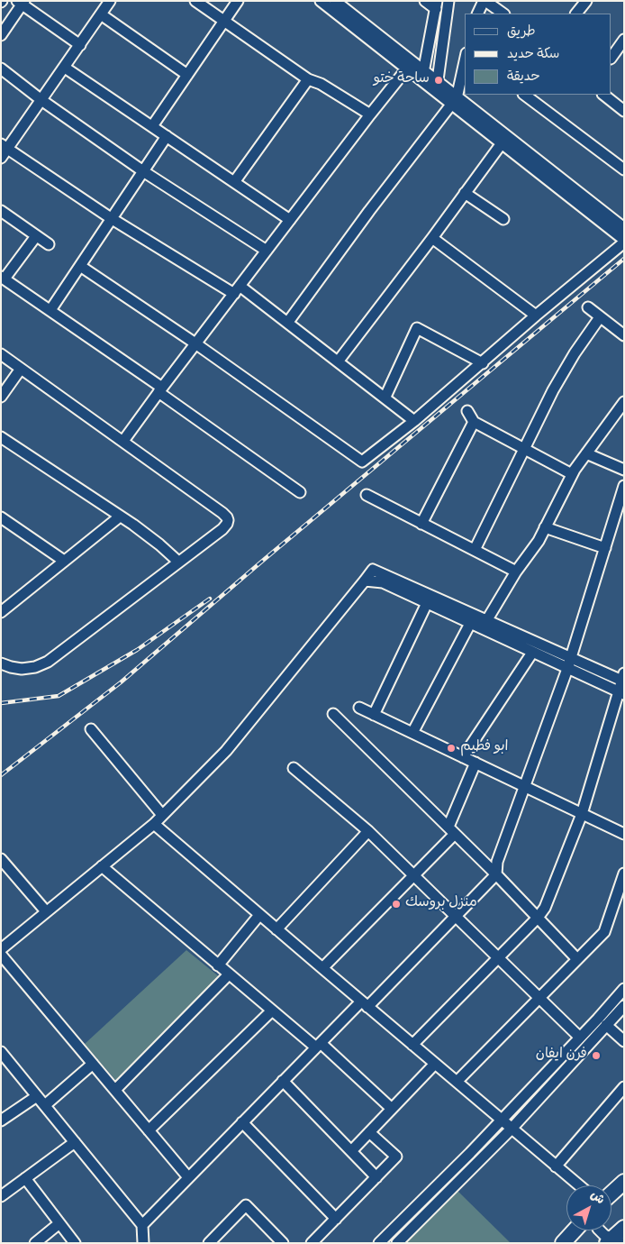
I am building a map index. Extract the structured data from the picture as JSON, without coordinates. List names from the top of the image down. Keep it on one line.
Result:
{"places":["ساحة ختو","ابو فطيم","منزل بروسك","فرن ايفان"],"legend":["طريق","سكة حديد","حديقة"],"north":"top right"}
